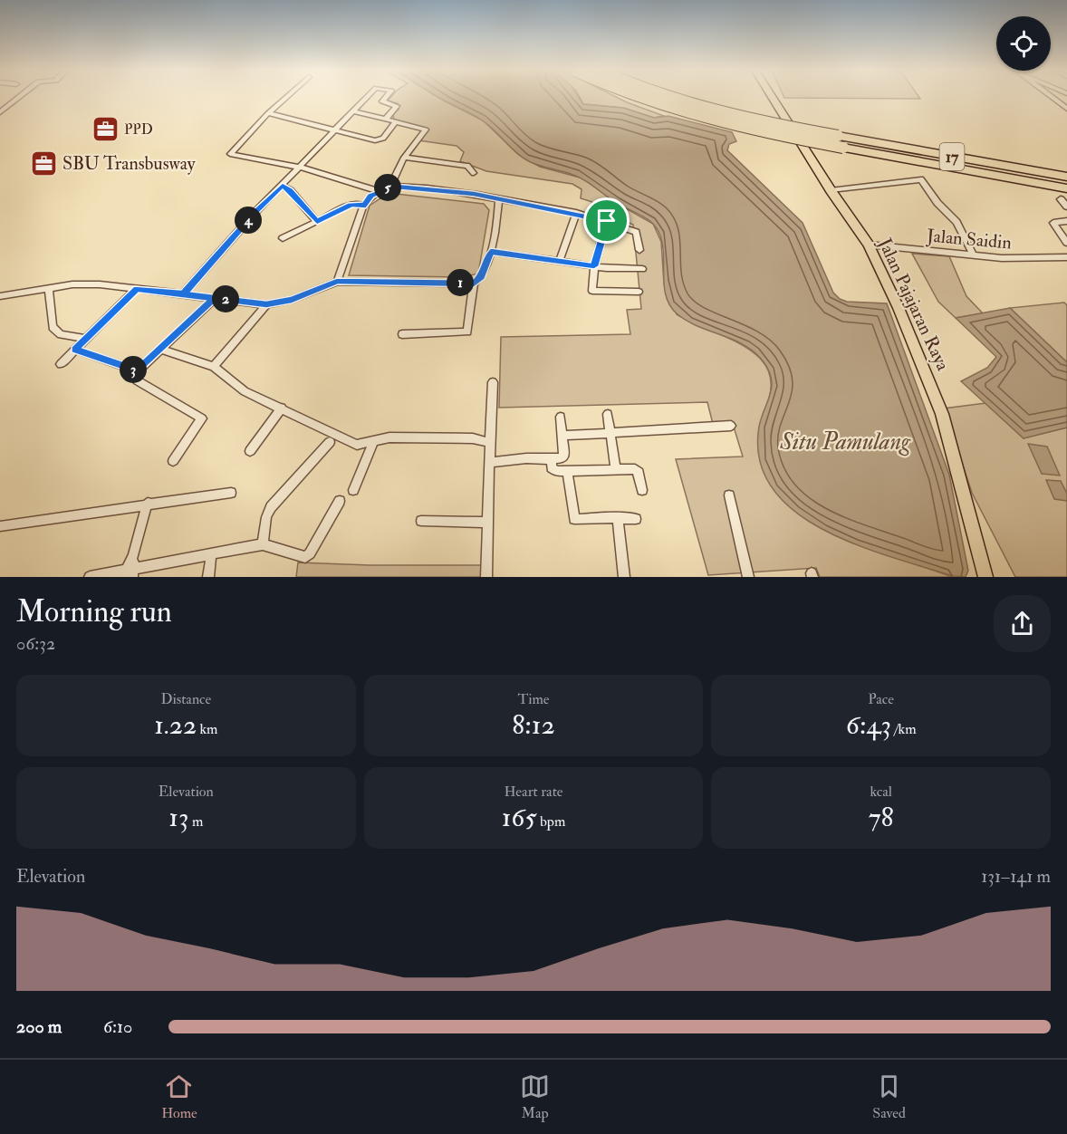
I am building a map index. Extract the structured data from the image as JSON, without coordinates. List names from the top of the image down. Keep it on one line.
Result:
{"streets":{"highway":["17"],"main road":["Jalan Pajajaran Raya"],"street":["Jalan Saidin"]},"crossings":[["Jalan Saidin","Jalan Pajajaran Raya"]],"water":["Situ Pamulang"],"places":{"office":["PPD","SBU Transbusway"]},"page":{"pins":["5","4","1","2","3"],"heading":["Morning run","06:32"],"stats":[["Distance","1.22 km"],["Time","8:12"],["Pace","6:43 /km"],["Elevation","13 m"],["Heart rate","165 bpm"],["kcal","78"]],"chart":["Elevation","131–141 m"],"list":[{"name":"200 m","note":"6:10"}],"tabs":["Home","Map","Saved"]}}
